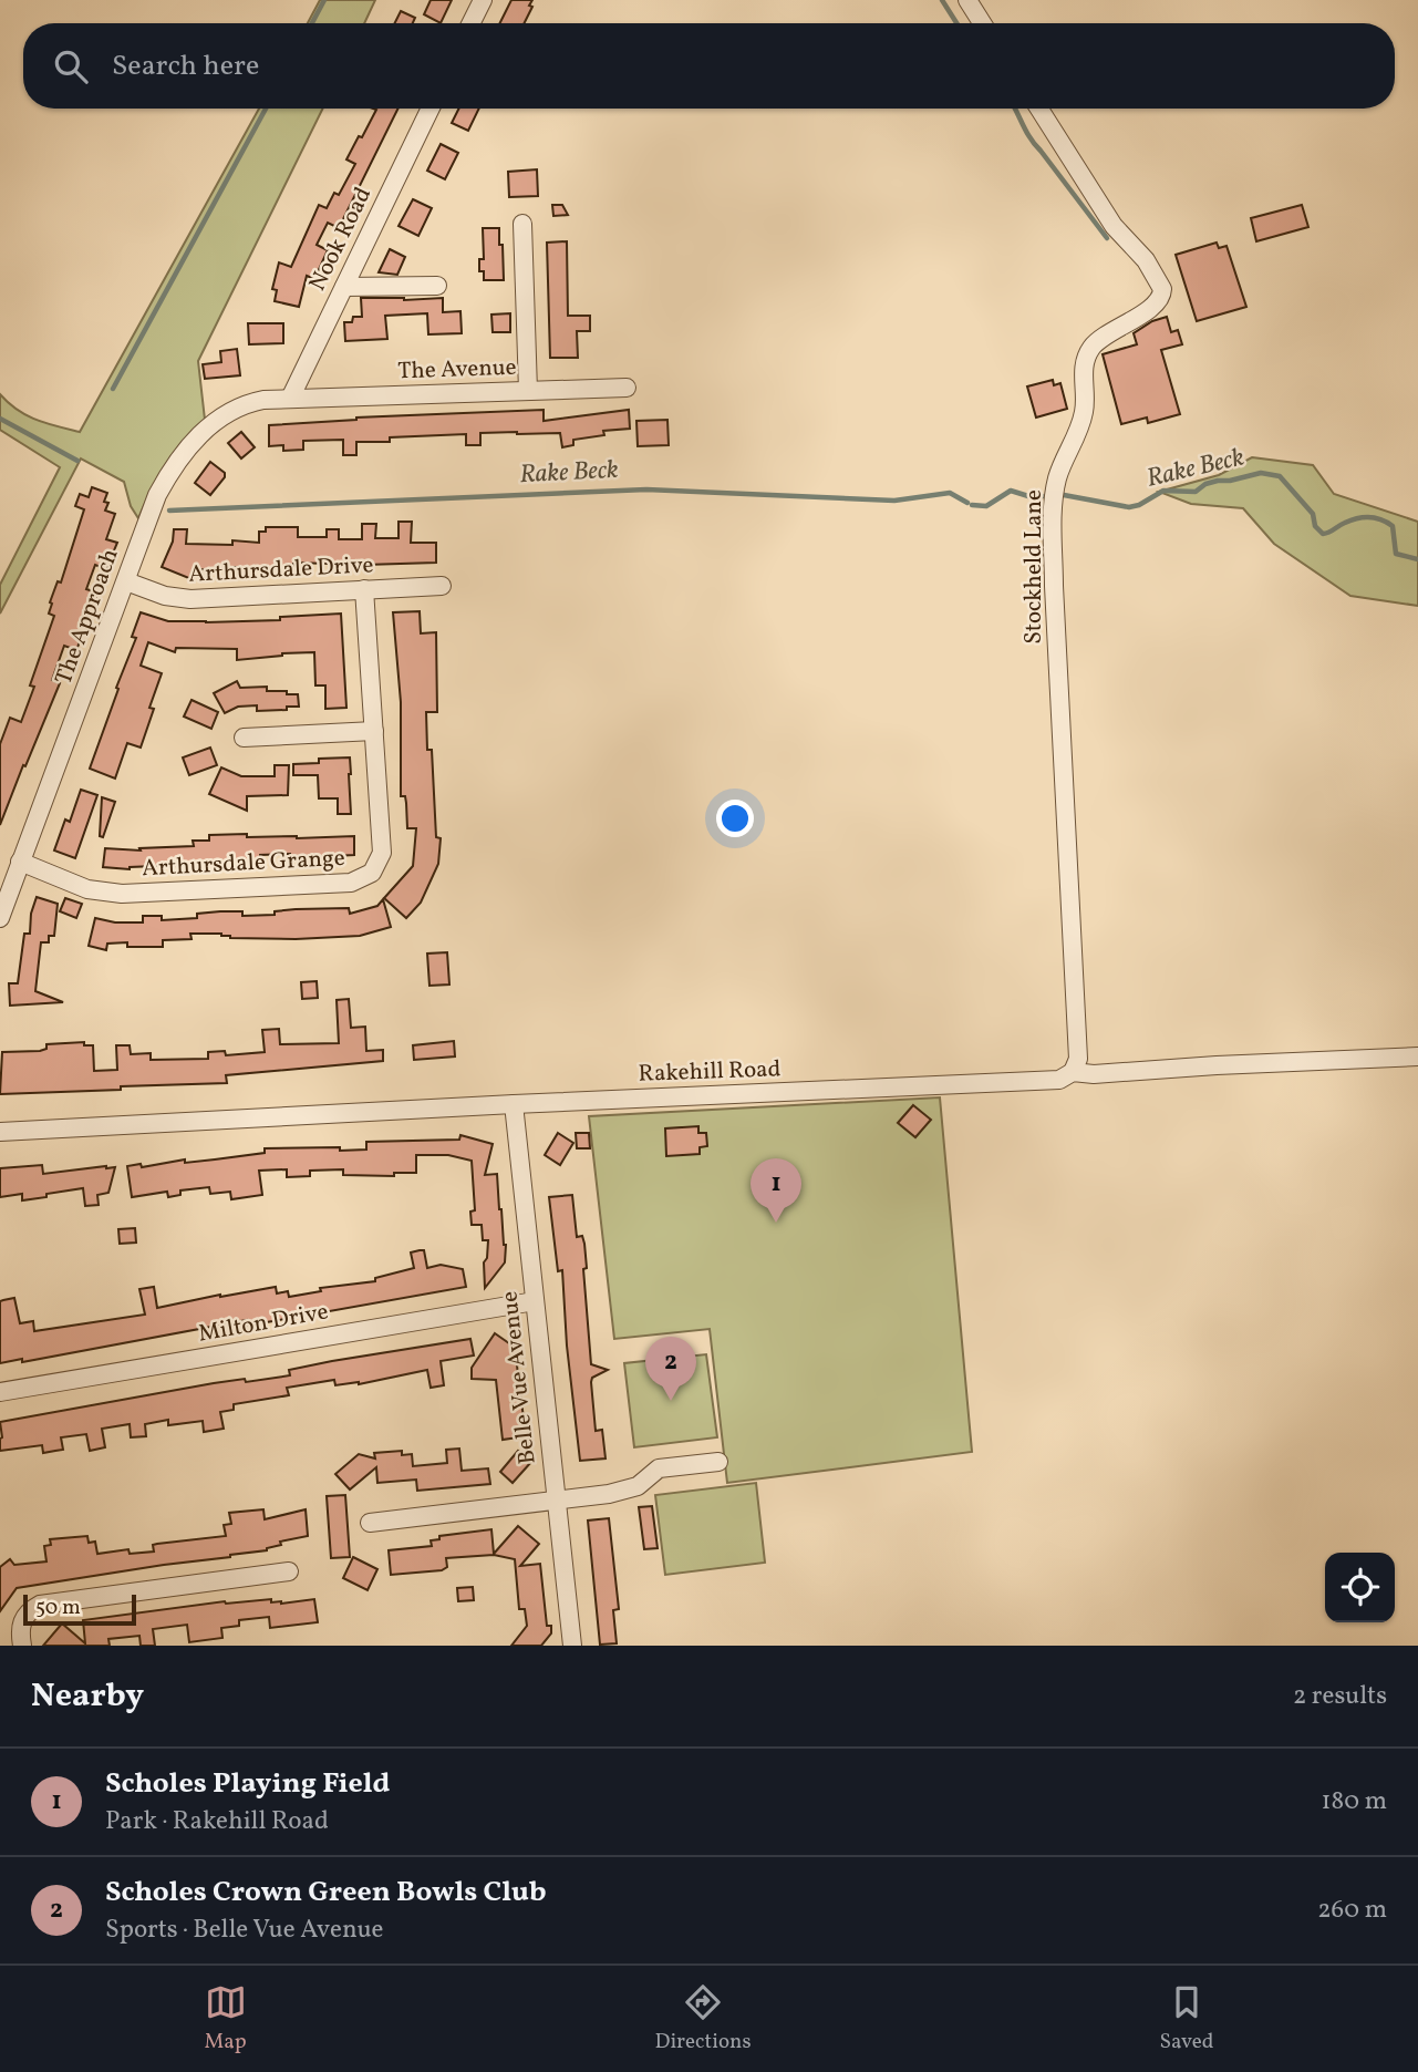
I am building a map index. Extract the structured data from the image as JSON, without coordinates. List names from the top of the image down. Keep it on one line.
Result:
{"streets":{"street":["Nook Road","The Avenue","Stockheld Lane","Arthursdale Drive","The Approach","Arthursdale Grange","Rakehill Road","Milton Drive","Belle Vue Avenue"]},"crossings":[["Nook Road","The Avenue"],["Nook Road","The Approach"],["The Avenue","The Approach"],["Stockheld Lane","Rakehill Road"],["Arthursdale Drive","The Approach"],["Arthursdale Drive","Arthursdale Grange"],["The Approach","Arthursdale Grange"],["Rakehill Road","Belle Vue Avenue"],["Milton Drive","Belle Vue Avenue"]],"water":["Rake Beck"],"scale_bar":"50 m","page":{"search":"Search here","pins":["1","2"],"scale":"50 m","heading":["Nearby","2 results"],"list":[{"mark":"1","name":"Scholes Playing Field","note":"Park · Rakehill Road","value":"180 m"},{"mark":"2","name":"Scholes Crown Green Bowls Club","note":"Sports · Belle Vue Avenue","value":"260 m"}],"nav":["Map","Directions","Saved"]}}
